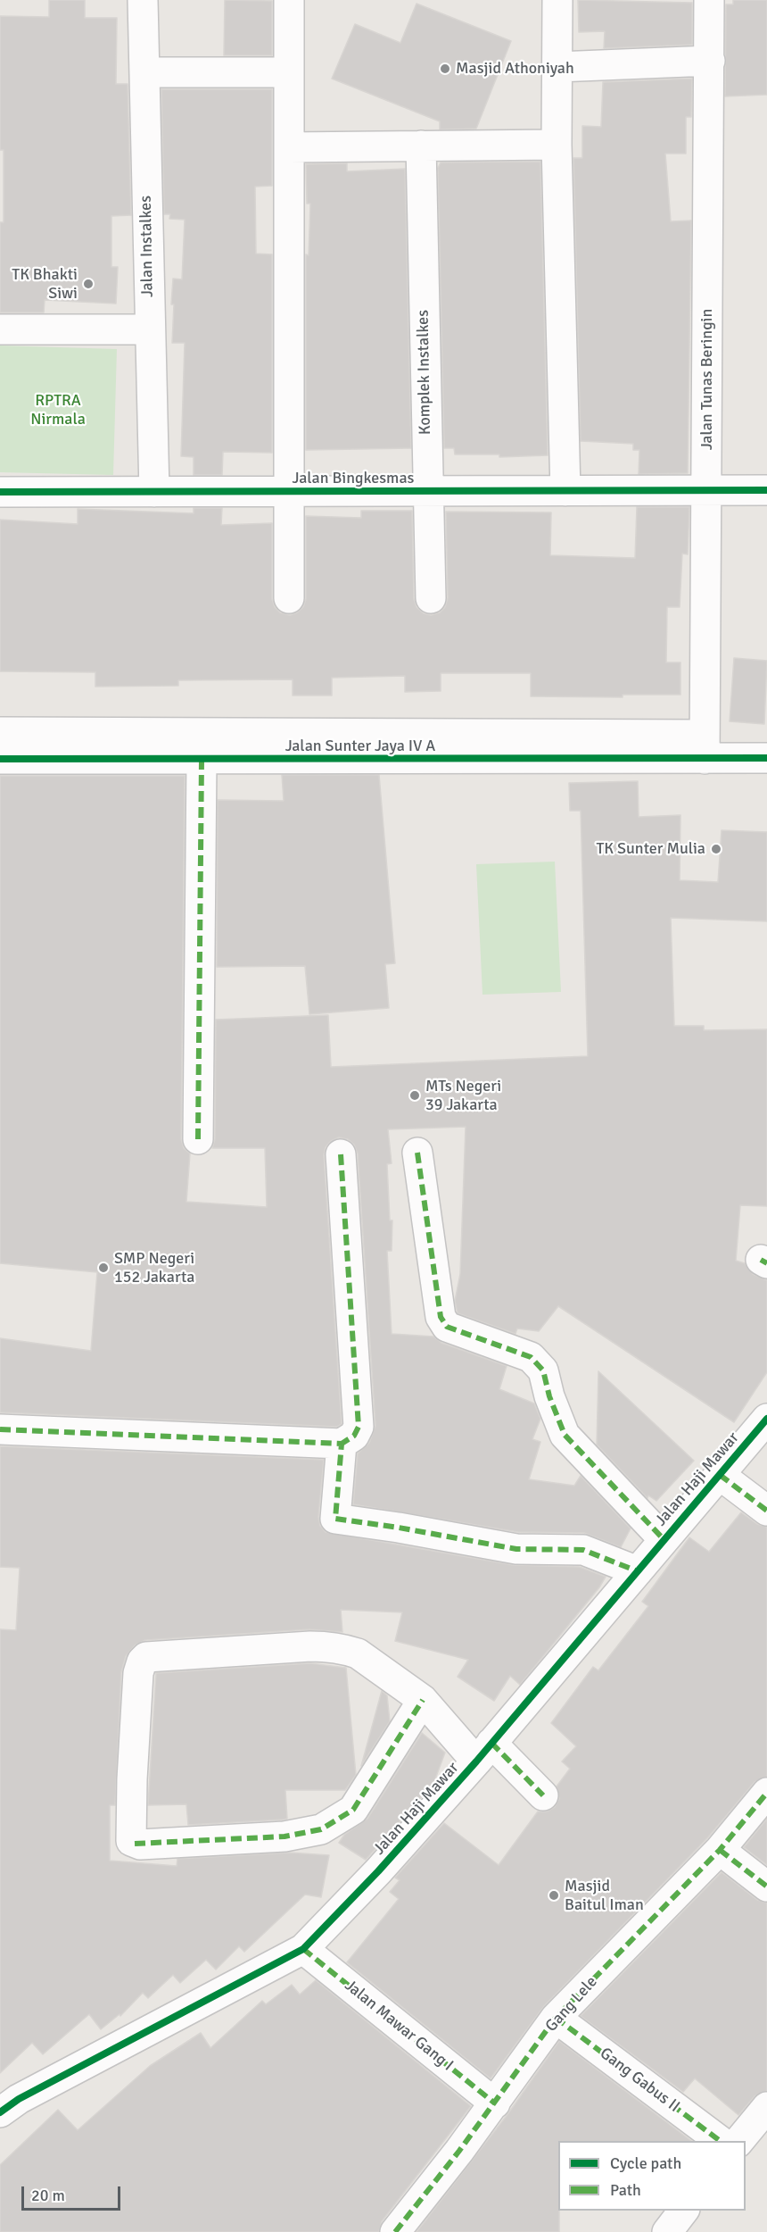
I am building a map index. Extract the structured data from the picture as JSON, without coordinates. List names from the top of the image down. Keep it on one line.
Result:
{"streets":{"street":["Jalan Instalkes","Komplek Instalkes","Jalan Tunas Beringin","Jalan Bingkesmas","Jalan Sunter Jaya IV A","Jalan Haji Mawar","Gang Lele","Jalan Mawar Gang I","Gang Gabus II"]},"crossings":[["Jalan Instalkes","Jalan Bingkesmas"],["Komplek Instalkes","Jalan Bingkesmas"],["Jalan Tunas Beringin","Jalan Bingkesmas"],["Jalan Tunas Beringin","Jalan Sunter Jaya IV A"],["Jalan Haji Mawar","Jalan Mawar Gang I"],["Gang Lele","Jalan Mawar Gang I"],["Gang Lele","Gang Gabus II"]],"parks":["RPTRA Nirmala"],"places":["Masjid Athoniyah","TK Bhakti Siwi","TK Sunter Mulia","MTs Negeri 39 Jakarta","SMP Negeri 152 Jakarta","Masjid Baitul Iman"],"legend":["Cycle path","Path"],"scale_bar":"20 m"}
